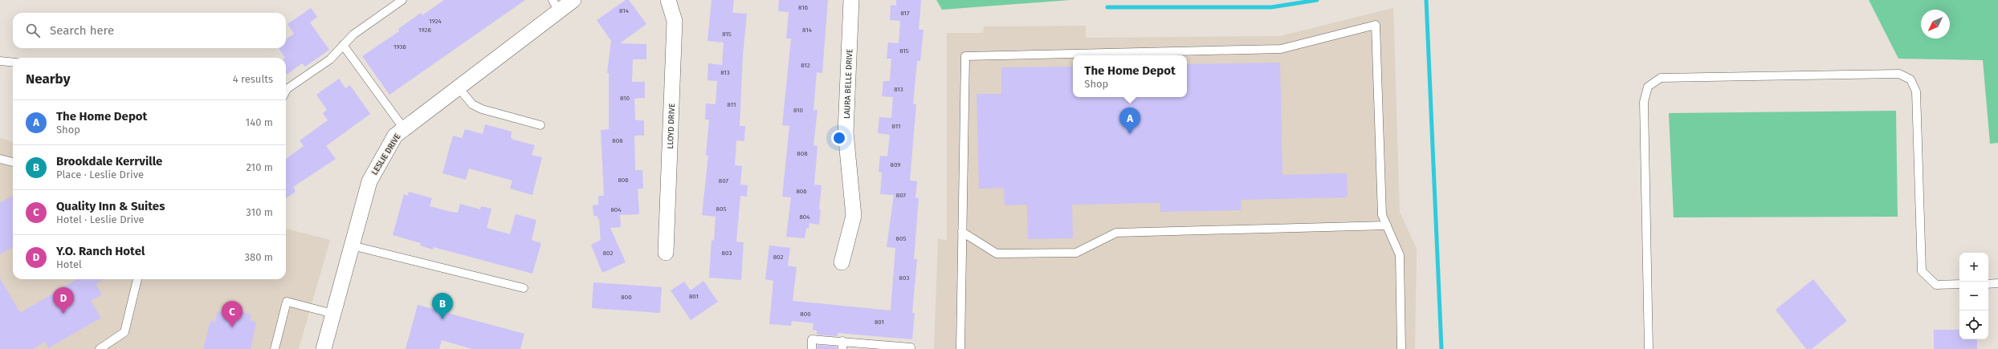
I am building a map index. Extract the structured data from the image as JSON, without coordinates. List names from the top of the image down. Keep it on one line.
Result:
{"streets":{"street":["LAURA BELLE DRIVE","LLOYD DRIVE","LESLIE DRIVE"]},"house_numbers":["816","814","817","1924","1928","814","815","1936","815","812","813","813","810","811","810","811","808","808","809","806","807","806","807","805","804","804","805","802","803","802","803","801","800","800","801"],"north":"bottom left","page":{"search":"Search here","popup":["The Home Depot","Shop"],"heading":["Nearby","4 results"],"list":[{"mark":"A","name":"The Home Depot","note":"Shop","value":"140 m"},{"mark":"B","name":"Brookdale Kerrville","note":"Place · Leslie Drive","value":"210 m"},{"mark":"C","name":"Quality Inn & Suites","note":"Hotel · Leslie Drive","value":"310 m"},{"mark":"D","name":"Y.O. Ranch Hotel","note":"Hotel","value":"380 m"}],"pins":["A","D","B","C"],"map_buttons":["+","−"]}}
